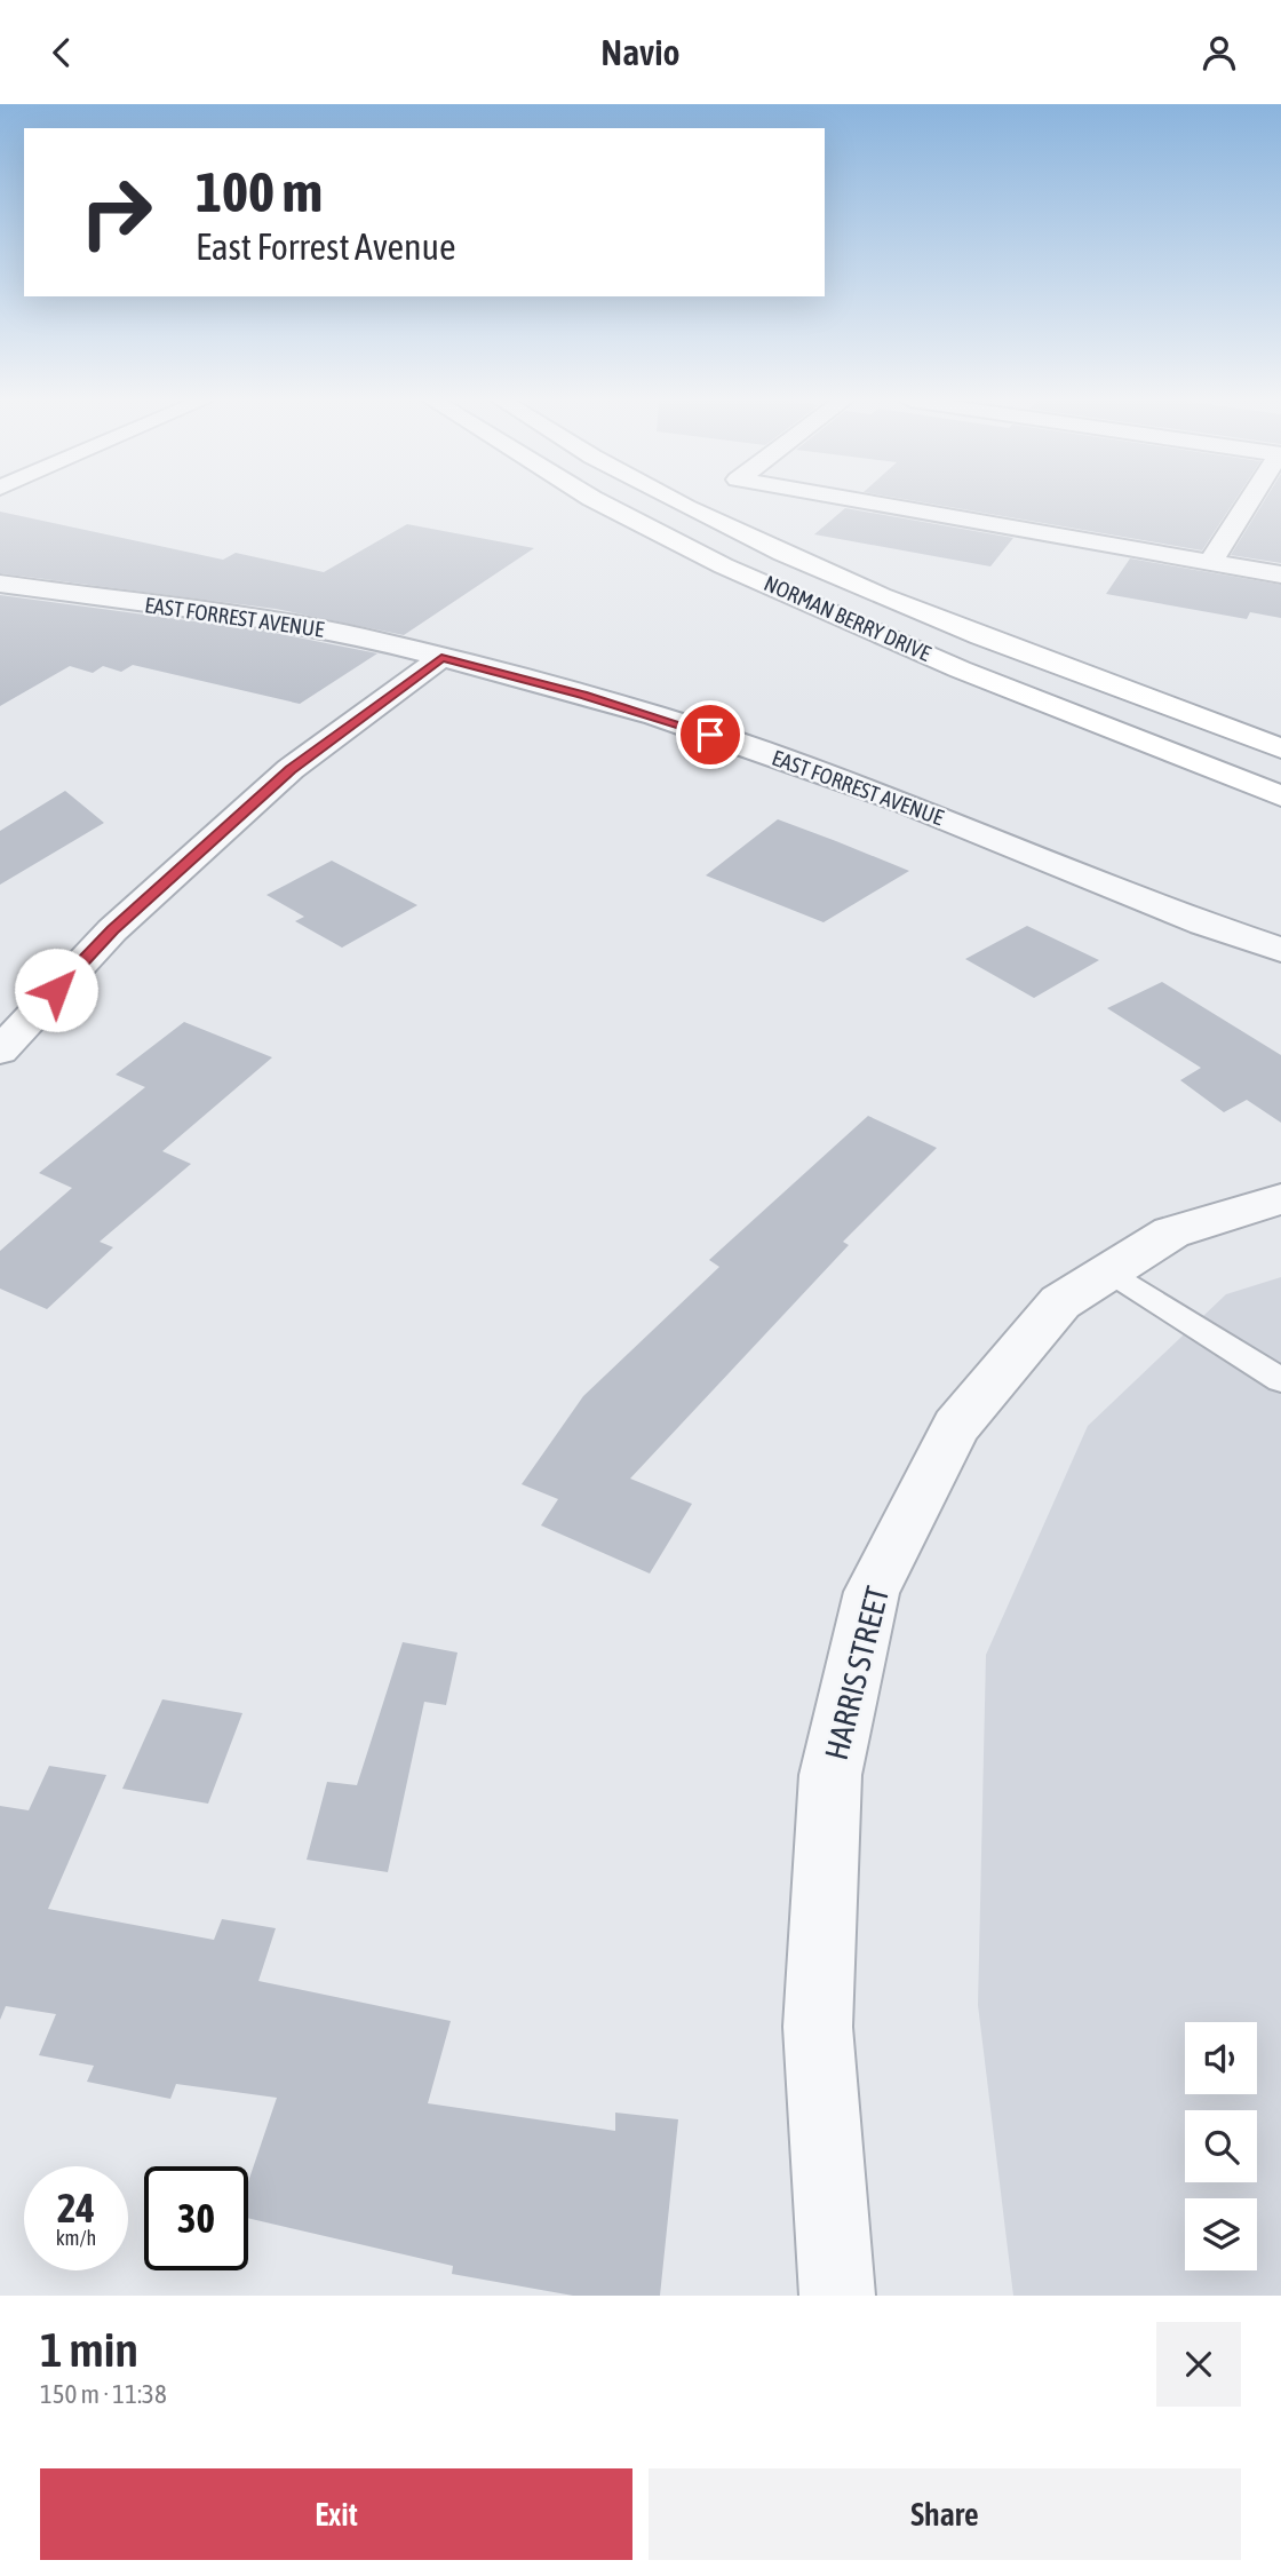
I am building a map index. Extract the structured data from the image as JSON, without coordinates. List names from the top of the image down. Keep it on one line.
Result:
{"streets":{"main road":["NORMAN BERRY DRIVE"],"street":["EAST FORREST AVENUE","HARRIS STREET"]},"page":{"header":"Navio","turn":["100 m","East Forrest Avenue"],"speed":"24 km/h","limit":"30","heading":["1 min","150 m · 11:38"],"buttons":["Exit","Share"]}}
